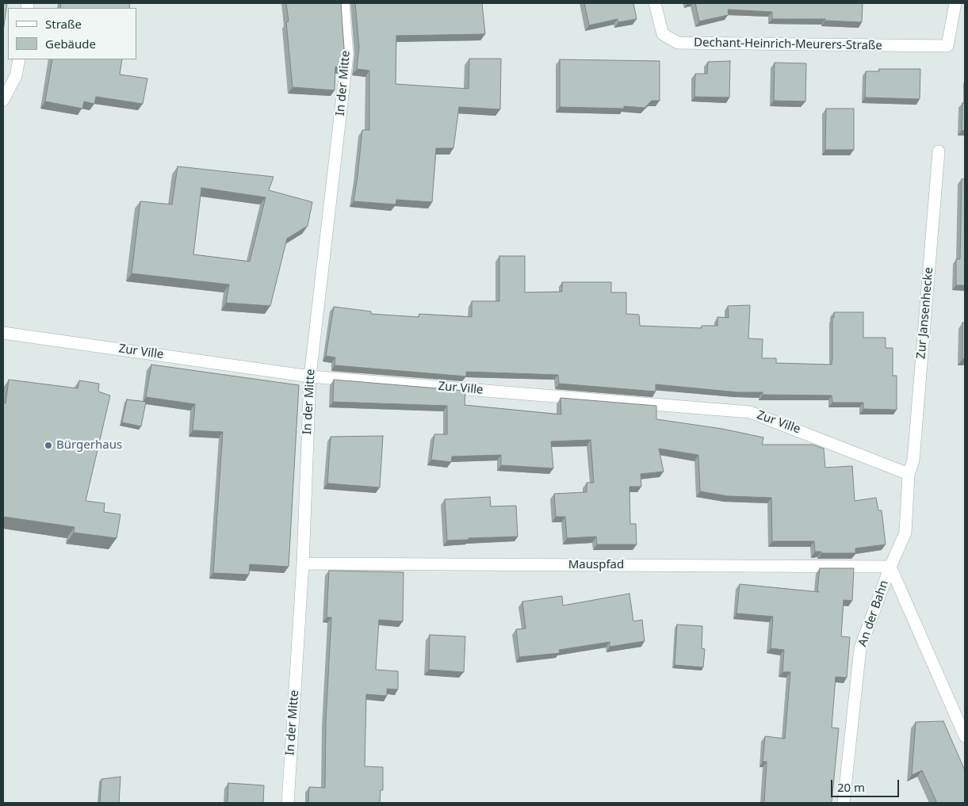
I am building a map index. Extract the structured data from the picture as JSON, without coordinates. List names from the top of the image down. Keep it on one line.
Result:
{"streets":{"street":["Dechant-Heinrich-Meurers-Straße","In der Mitte","Zur Jansenhecke","Zur Ville","Mauspfad","An der Bahn"]},"crossings":[["In der Mitte","Zur Ville"],["In der Mitte","Mauspfad"],["Zur Jansenhecke","Zur Ville"],["Zur Jansenhecke","An der Bahn"],["Zur Ville","An der Bahn"],["Mauspfad","An der Bahn"]],"places":["Bürgerhaus"],"legend":["Straße","Gebäude"],"scale_bar":"20 m"}
